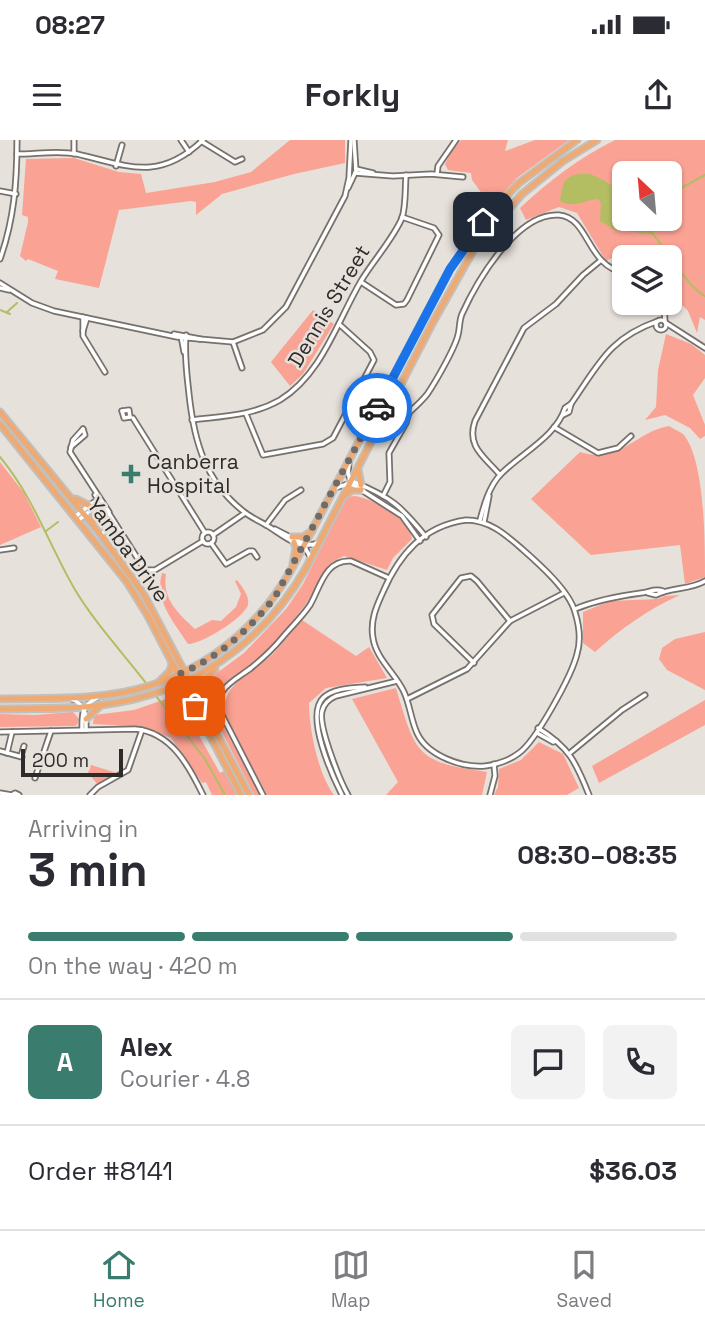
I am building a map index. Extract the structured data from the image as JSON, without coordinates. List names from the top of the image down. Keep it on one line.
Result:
{"streets":{"main road":["Yamba Drive"],"street":["Dennis Street"]},"places":{"health":["Canberra Hospital"]},"scale_bar":"200 m","north":"top left","page":{"status":"08:27","header":"Forkly","scale":"200 m","heading":["3 min","Arriving in","08:30–08:35"],"panel":["Alex","Courier · 4.8","Order #8141","$36.03"],"bar":"On the way · 420 m","round":"A","tabs":["Home","Map","Saved"]}}
